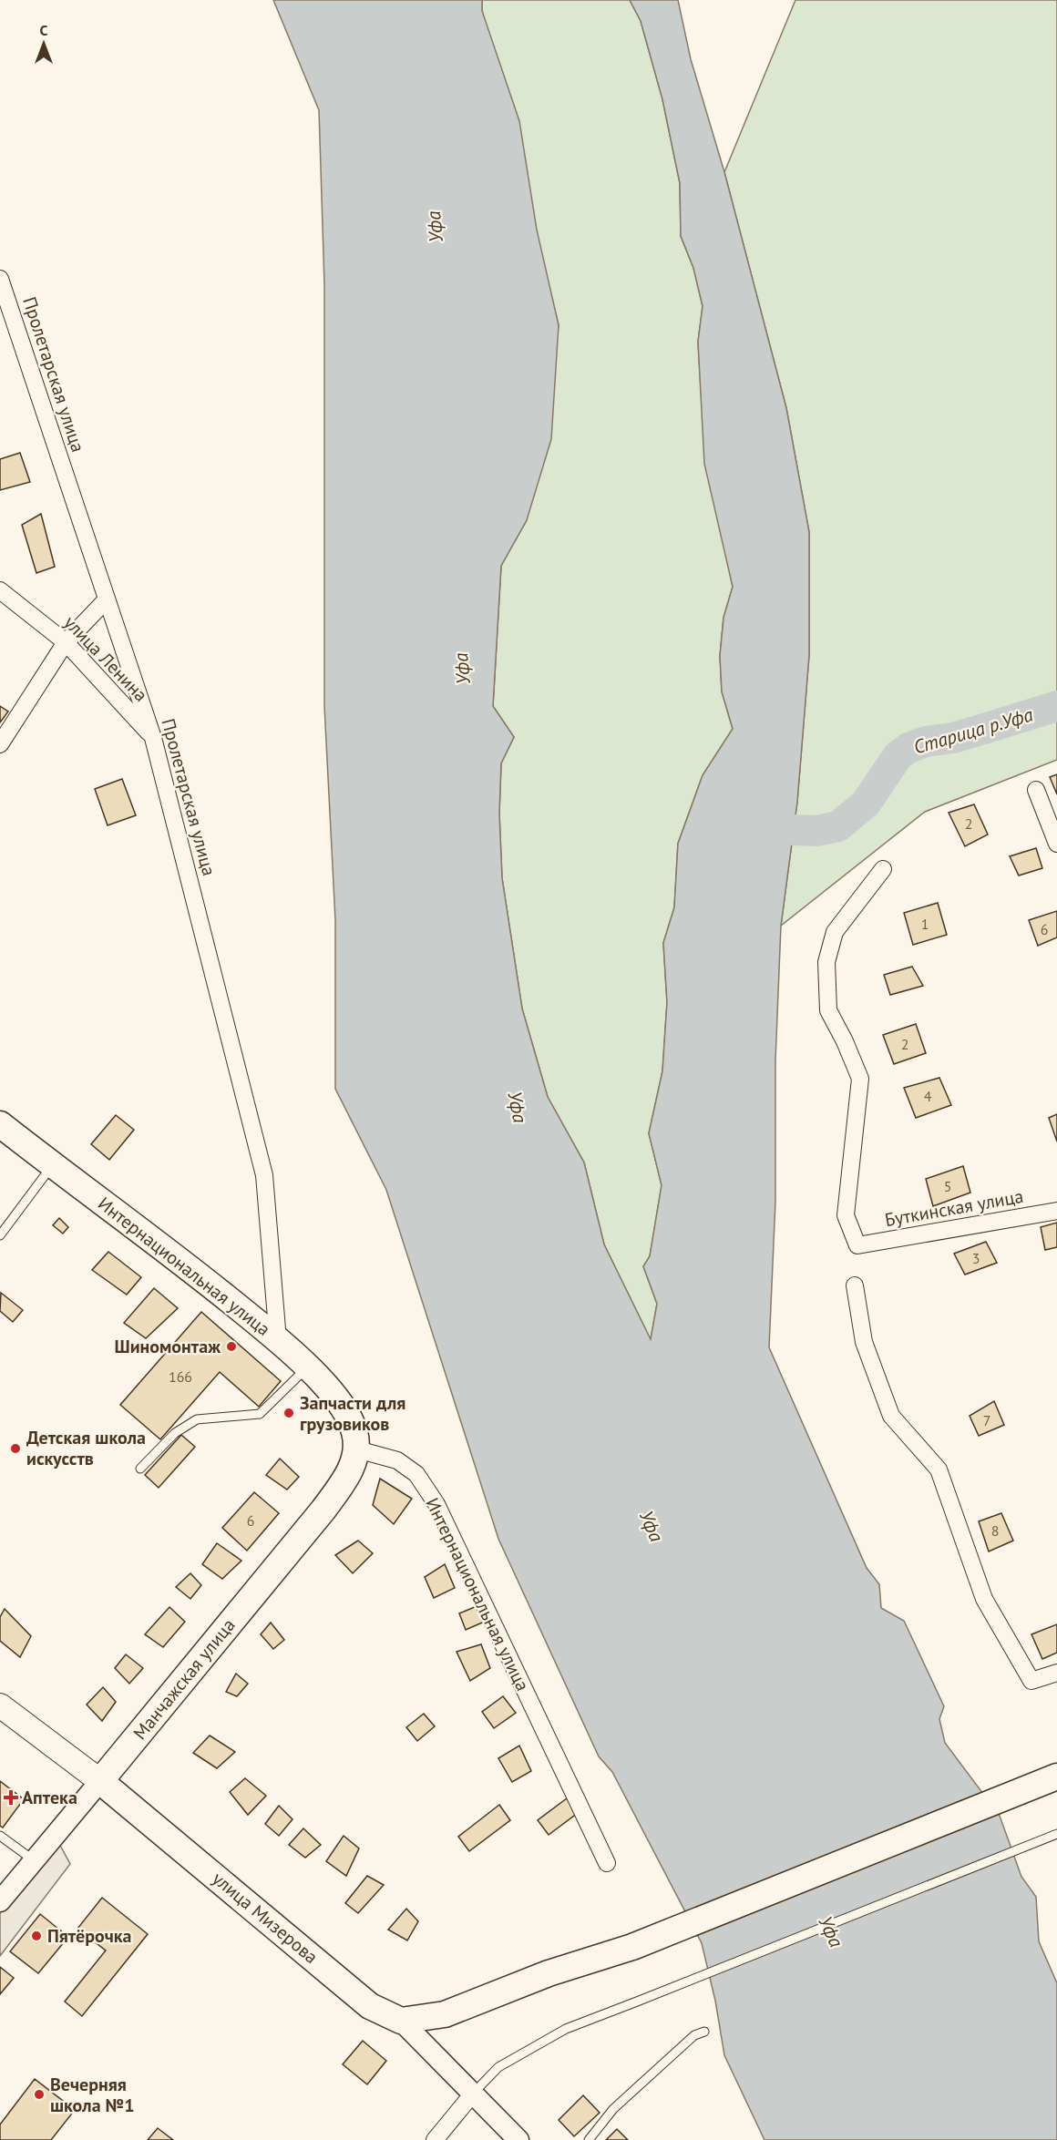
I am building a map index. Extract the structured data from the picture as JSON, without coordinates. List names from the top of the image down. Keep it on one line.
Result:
{"streets":{"main road":["Интернациональная улица","Манчажская улица","улица Мизерова"],"street":["Пролетарская улица","улица Ленина","Буткинская улица"]},"crossings":[["Пролетарская улица","улица Ленина"],["Пролетарская улица","Интернациональная улица"],["Интернациональная улица","Манчажская улица"],["Манчажская улица","улица Мизерова"]],"water":["Уфа","Старица р.Уфа"],"places":{"other":["Шиномонтаж","Запчасти для грузовиков","Детская школа искусств","Пятёрочка","Вечерняя школа №1"],"health":["Аптека"]},"house_numbers":["2","1","6","2","4","5","3","166","7","6","8"],"north":"top"}
